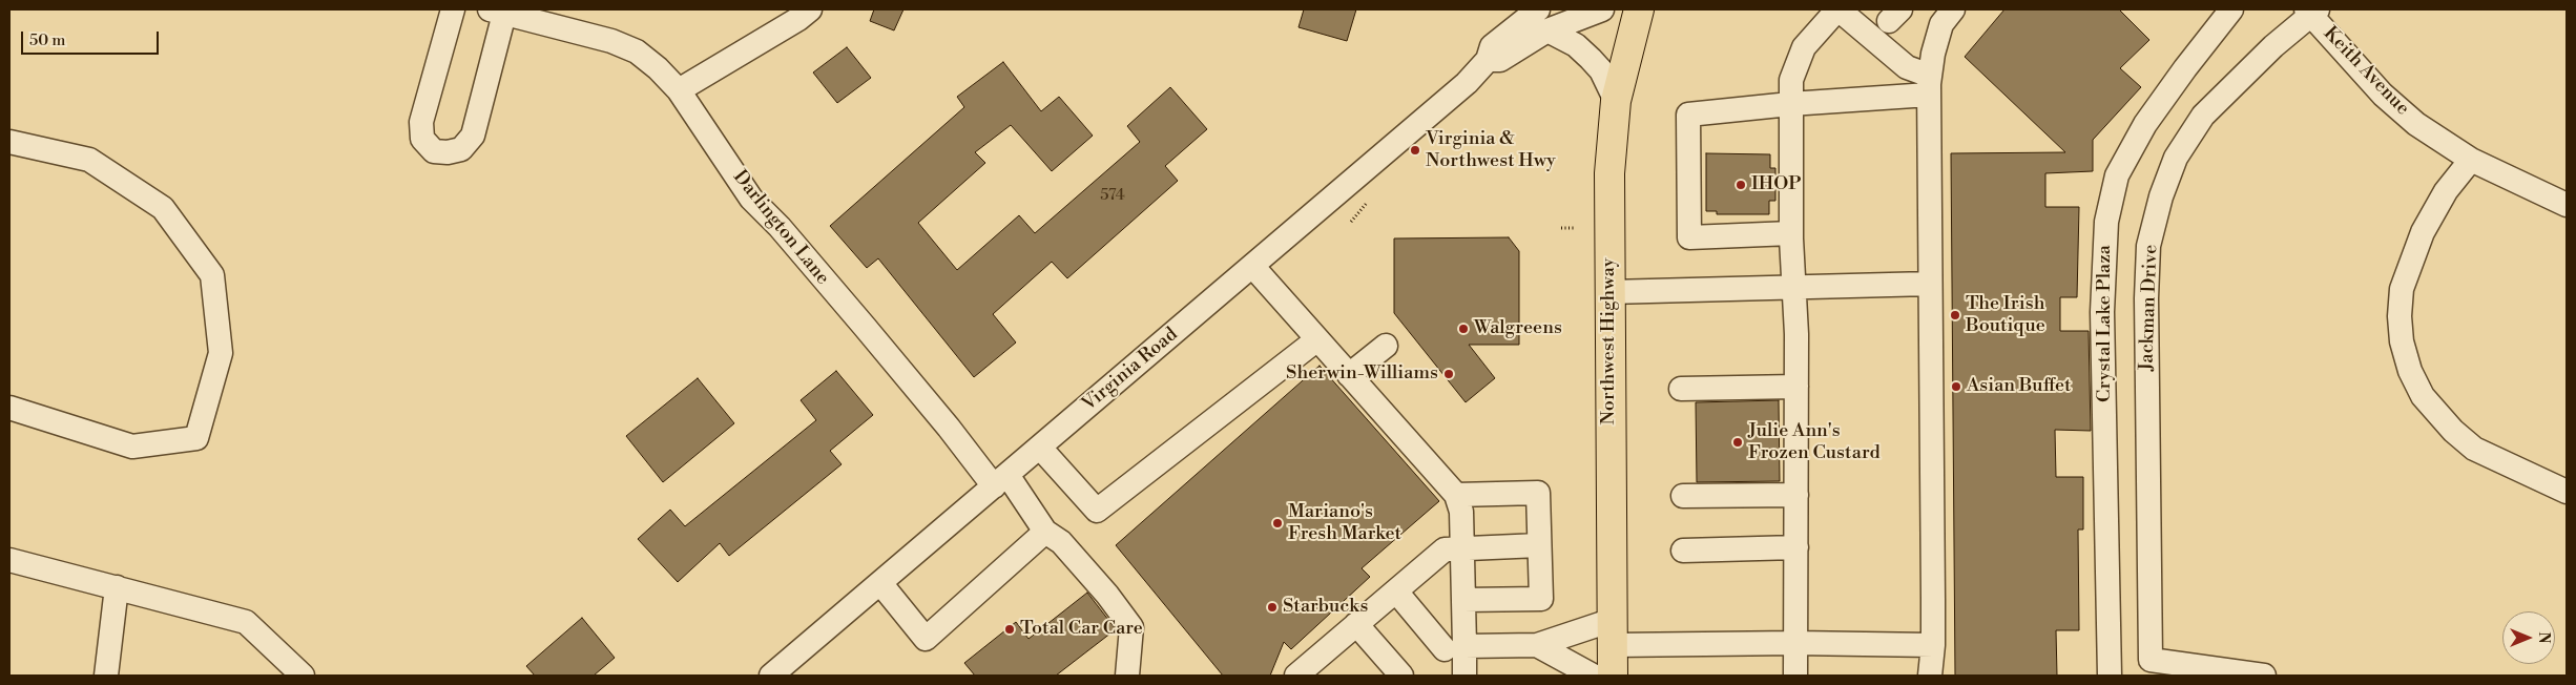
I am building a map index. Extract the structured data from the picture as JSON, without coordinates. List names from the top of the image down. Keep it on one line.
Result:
{"streets":{"main road":["Northwest Highway"],"street":["Keith Avenue","Darlington Lane","Jackman Drive","Crystal Lake Plaza","Virginia Road"]},"crossings":[["Keith Avenue","Jackman Drive"],["Darlington Lane","Virginia Road"]],"places":["Virginia & Northwest Hwy","IHOP","The Irish Boutique","Walgreens","Sherwin-Williams","Asian Buffet","Julie Ann's Frozen Custard","Mariano's Fresh Market","Starbucks","Total Car Care"],"house_numbers":["574"],"scale_bar":"50 m","north":"right"}
